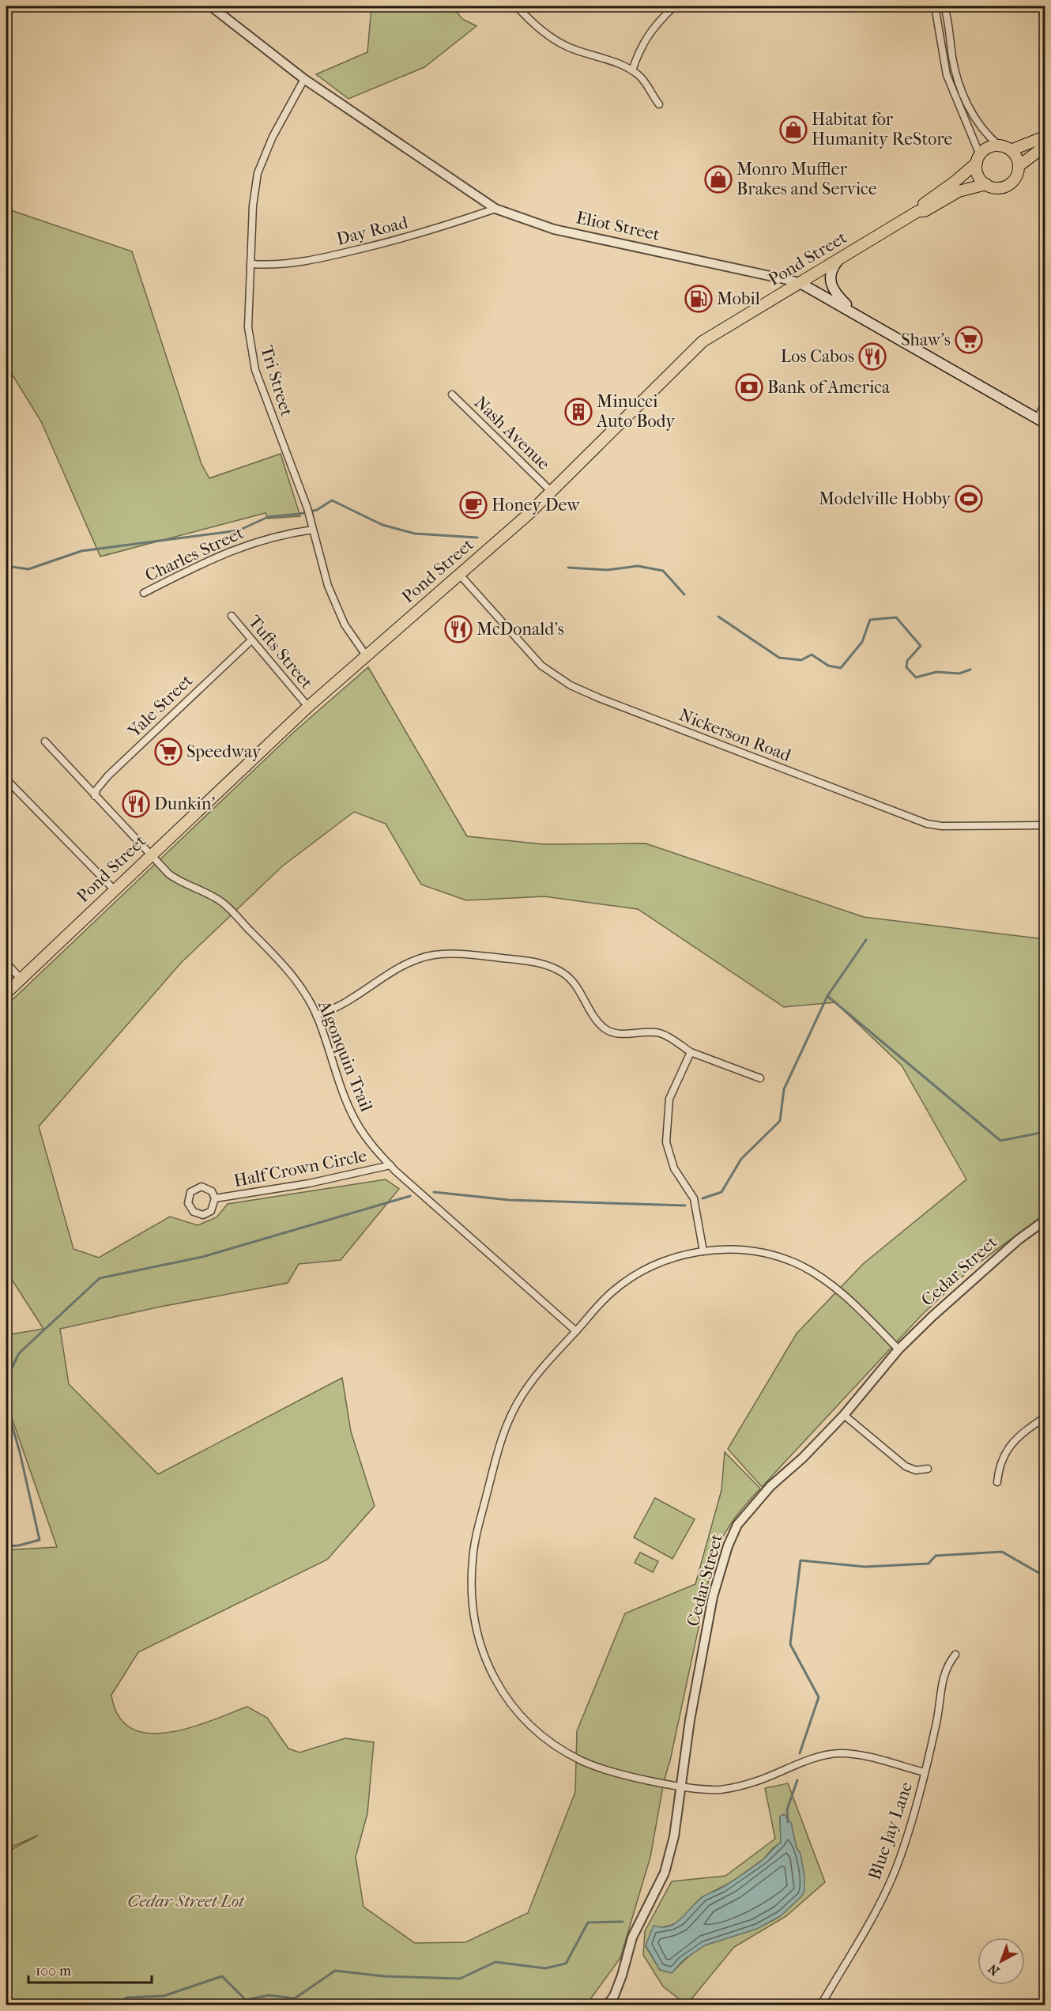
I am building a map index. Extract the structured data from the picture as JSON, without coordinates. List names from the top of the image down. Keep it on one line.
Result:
{"streets":{"main road":["Eliot Street","Pond Street"],"street":["Day Road","Tri Street","Nash Avenue","Charles Street","Tufts Street","Yale Street","Nickerson Road","Algonquin Trail","Half Crown Circle","Cedar Street","Blue Jay Lane"]},"crossings":[["Eliot Street","Day Road"],["Eliot Street","Pond Street"],["Eliot Street","Tri Street"],["Day Road","Tri Street"],["Pond Street","Tri Street"],["Pond Street","Nash Avenue"],["Pond Street","Tufts Street"],["Pond Street","Nickerson Road"],["Pond Street","Algonquin Trail"],["Tri Street","Charles Street"],["Tufts Street","Yale Street"],["Yale Street","Algonquin Trail"],["Algonquin Trail","Half Crown Circle"]],"parks":["Cedar Street Lot"],"places":{"shop":["Habitat for Humanity ReStore","Monro Muffler Brakes and Service"],"fuel station":["Mobil"],"supermarket":["Shaw's","Speedway"],"restaurant":["Los Cabos","McDonald's","Dunkin'"],"bank":["Bank of America"],"building":["Minucci Auto Body"],"sports":["Modelville Hobby"],"cafe":["Honey Dew"]},"scale_bar":"100 m","north":"bottom left"}
